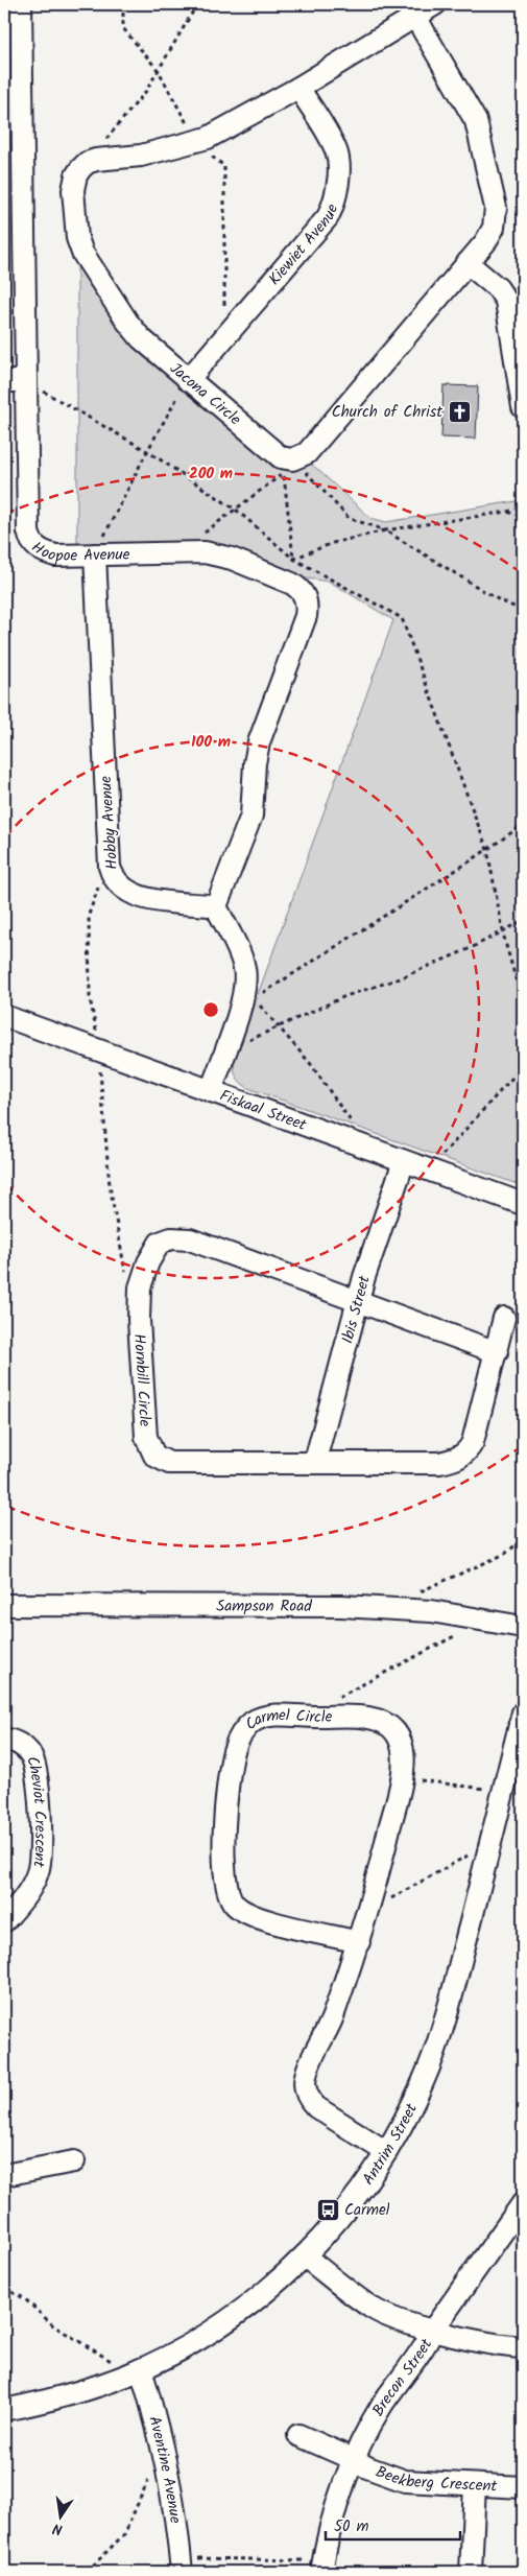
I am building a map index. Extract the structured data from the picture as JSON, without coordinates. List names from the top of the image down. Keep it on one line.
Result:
{"streets":{"street":["Kiewiet Avenue","Jacona Circle","Hoopoe Avenue","Hobby Avenue","Fiskaal Street","Ibis Street","Hornbill Circle","Sampson Road","Carmel Circle","Cheviot Crescent","Antrim Street","Brecon Street","Aventine Avenue","Beekberg Crescent"]},"crossings":[["Kiewiet Avenue","Jacona Circle"],["Hoopoe Avenue","Hobby Avenue"],["Fiskaal Street","Ibis Street"],["Ibis Street","Hornbill Circle"],["Carmel Circle","Antrim Street"],["Antrim Street","Aventine Avenue"],["Brecon Street","Beekberg Crescent"]],"places":{"church":["Church of Christ"],"bus stop":["Carmel"]},"scale_bar":"50 m","north":"bottom","rings":["200 m","100 m"]}
